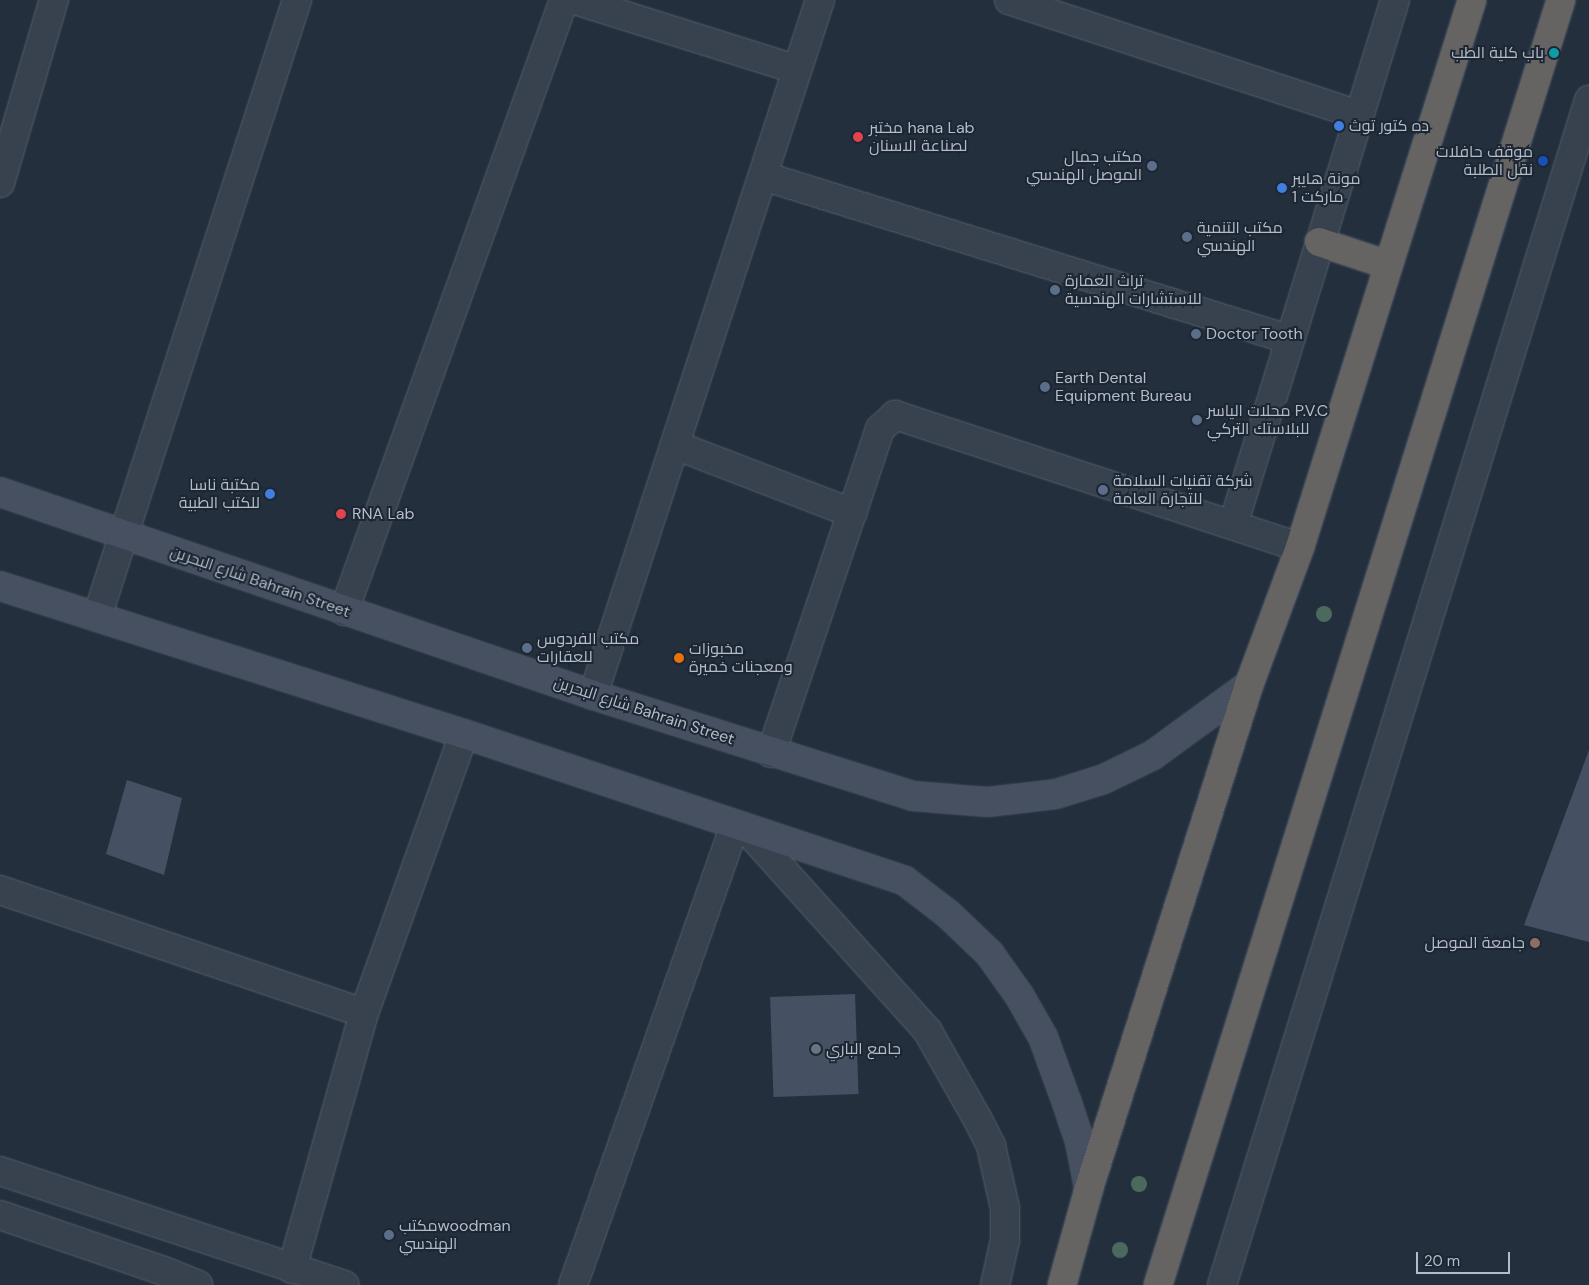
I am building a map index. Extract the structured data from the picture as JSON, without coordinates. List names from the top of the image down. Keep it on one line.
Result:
{"streets":{"main road":["شارع البحرين Bahrain Street"]},"places":["باب كلية الطب","ده كتور توث","مختبر hana Lab لصناعة الاسنان","موقف حافلات نقل الطلبة","مكتب جمال الموصل الهندسي","مونة هايبر ماركت 1","مكتب التنمية الهندسي","تراث العمارة للاستشارات الهندسية","Doctor Tooth","Earth Dental Equipment Bureau","محلات الياسر P.V.C للبلاستك التركي","شركة تقنيات السلامة للتجارة العامة","مكتبة ناسا للكتب الطبية","RNA Lab","مكتب الفردوس للعقارات","مخبوزات ومعجنات خميرة","جامعة الموصل","جامع الباري","مكتبwoodman الهندسي"],"scale_bar":"20 m"}
